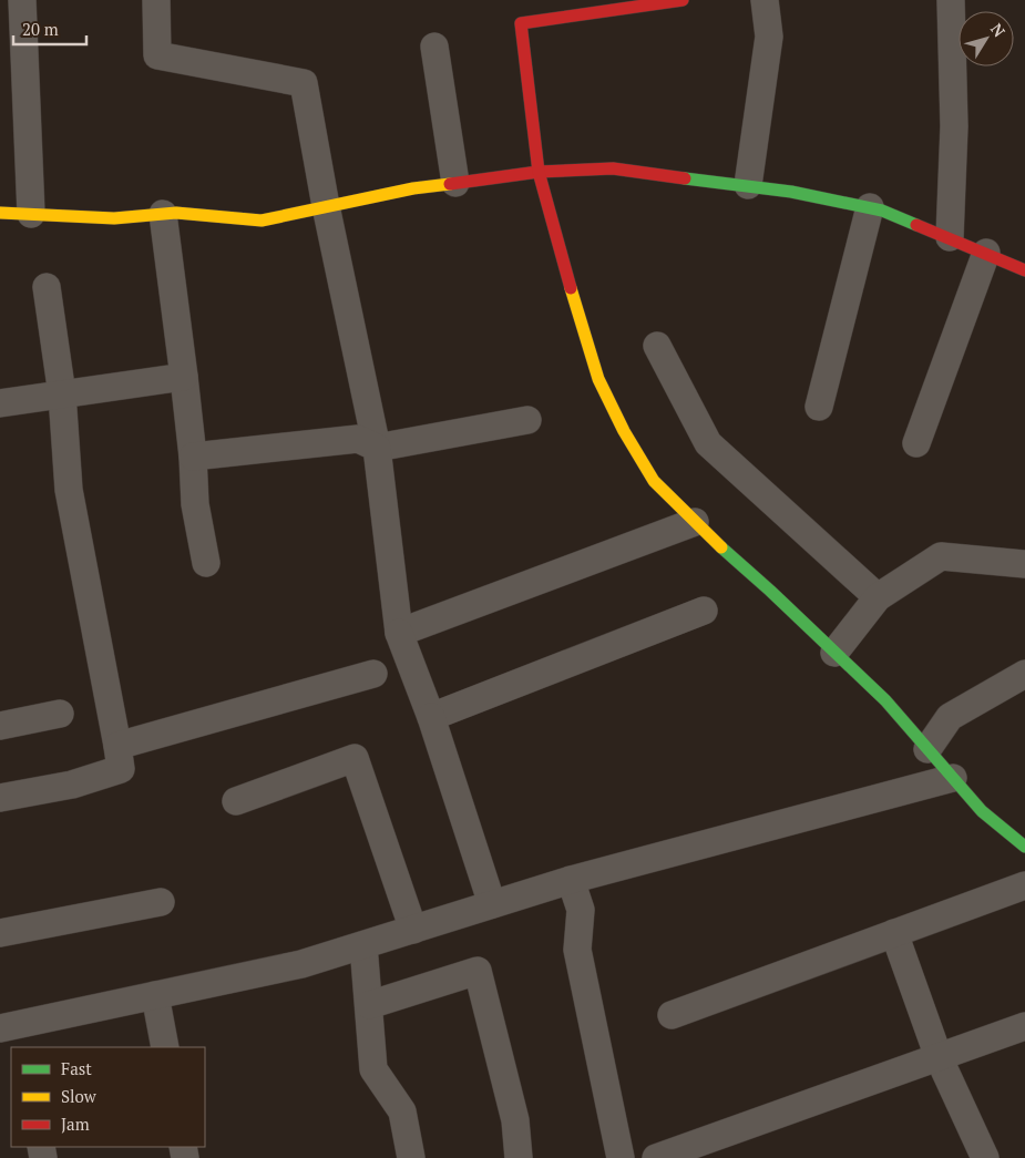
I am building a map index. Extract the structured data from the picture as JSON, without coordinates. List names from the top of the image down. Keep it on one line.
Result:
{"legend":["Fast","Slow","Jam"],"scale_bar":"20 m","north":"top right"}
